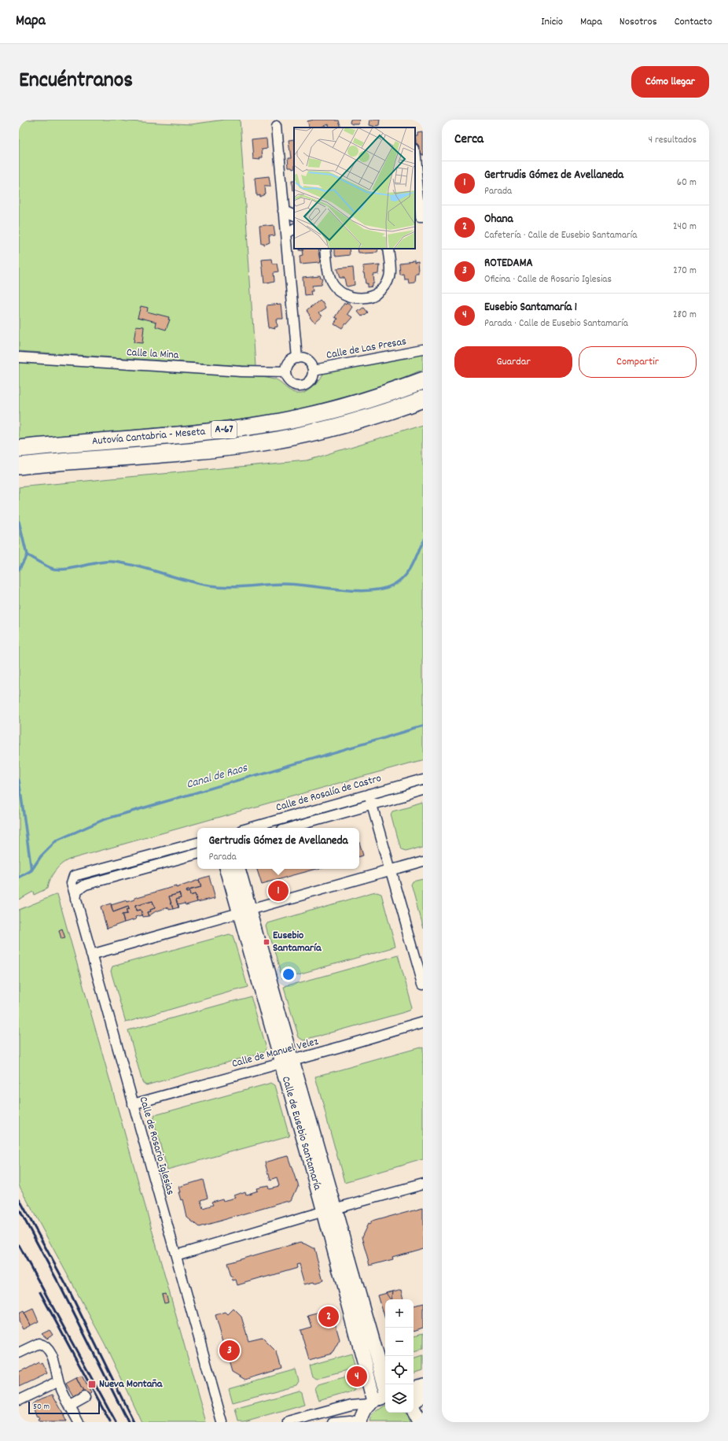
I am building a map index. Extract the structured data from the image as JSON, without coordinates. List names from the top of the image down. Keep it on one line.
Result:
{"streets":{"highway":["A-67","Autovía Cantabria - Meseta"],"main road":["Calle de Eusebio Santamaría"],"street":["Calle de Las Presas","Calle la Mina","Calle de Rosalía de Castro","Calle de Manuel Velez","Calle de Rosario Iglesias"]},"crossings":[["Calle de Las Presas","Calle la Mina"],["Calle de Manuel Velez","Calle de Eusebio Santamaría"],["Calle de Manuel Velez","Calle de Rosario Iglesias"]],"water":["Canal de Raos"],"places":{"transit":["Eusebio Santamaría","Nueva Montaña"]},"scale_bar":"50 m","page":{"header":"Mapa","nav":["Inicio","Mapa","Nosotros","Contacto"],"title":"Encuéntranos","buttons":["Cómo llegar",["Guardar","Compartir"]],"heading":["Cerca","4 resultados"],"list":[{"mark":"1","name":"Gertrudis Gómez de Avellaneda","note":"Parada","value":"60 m"},{"mark":"2","name":"Ohana","note":"Cafetería · Calle de Eusebio Santamaría","value":"240 m"},{"mark":"3","name":"ROTEDAMA","note":"Oficina · Calle de Rosario Iglesias","value":"270 m"},{"mark":"4","name":"Eusebio Santamaría 1","note":"Parada · Calle de Eusebio Santamaría","value":"280 m"}],"popup":["Gertrudis Gómez de Avellaneda","Parada"],"pins":["1","2","3","4"],"map_buttons":["+","−"],"scale":"50 m"}}
